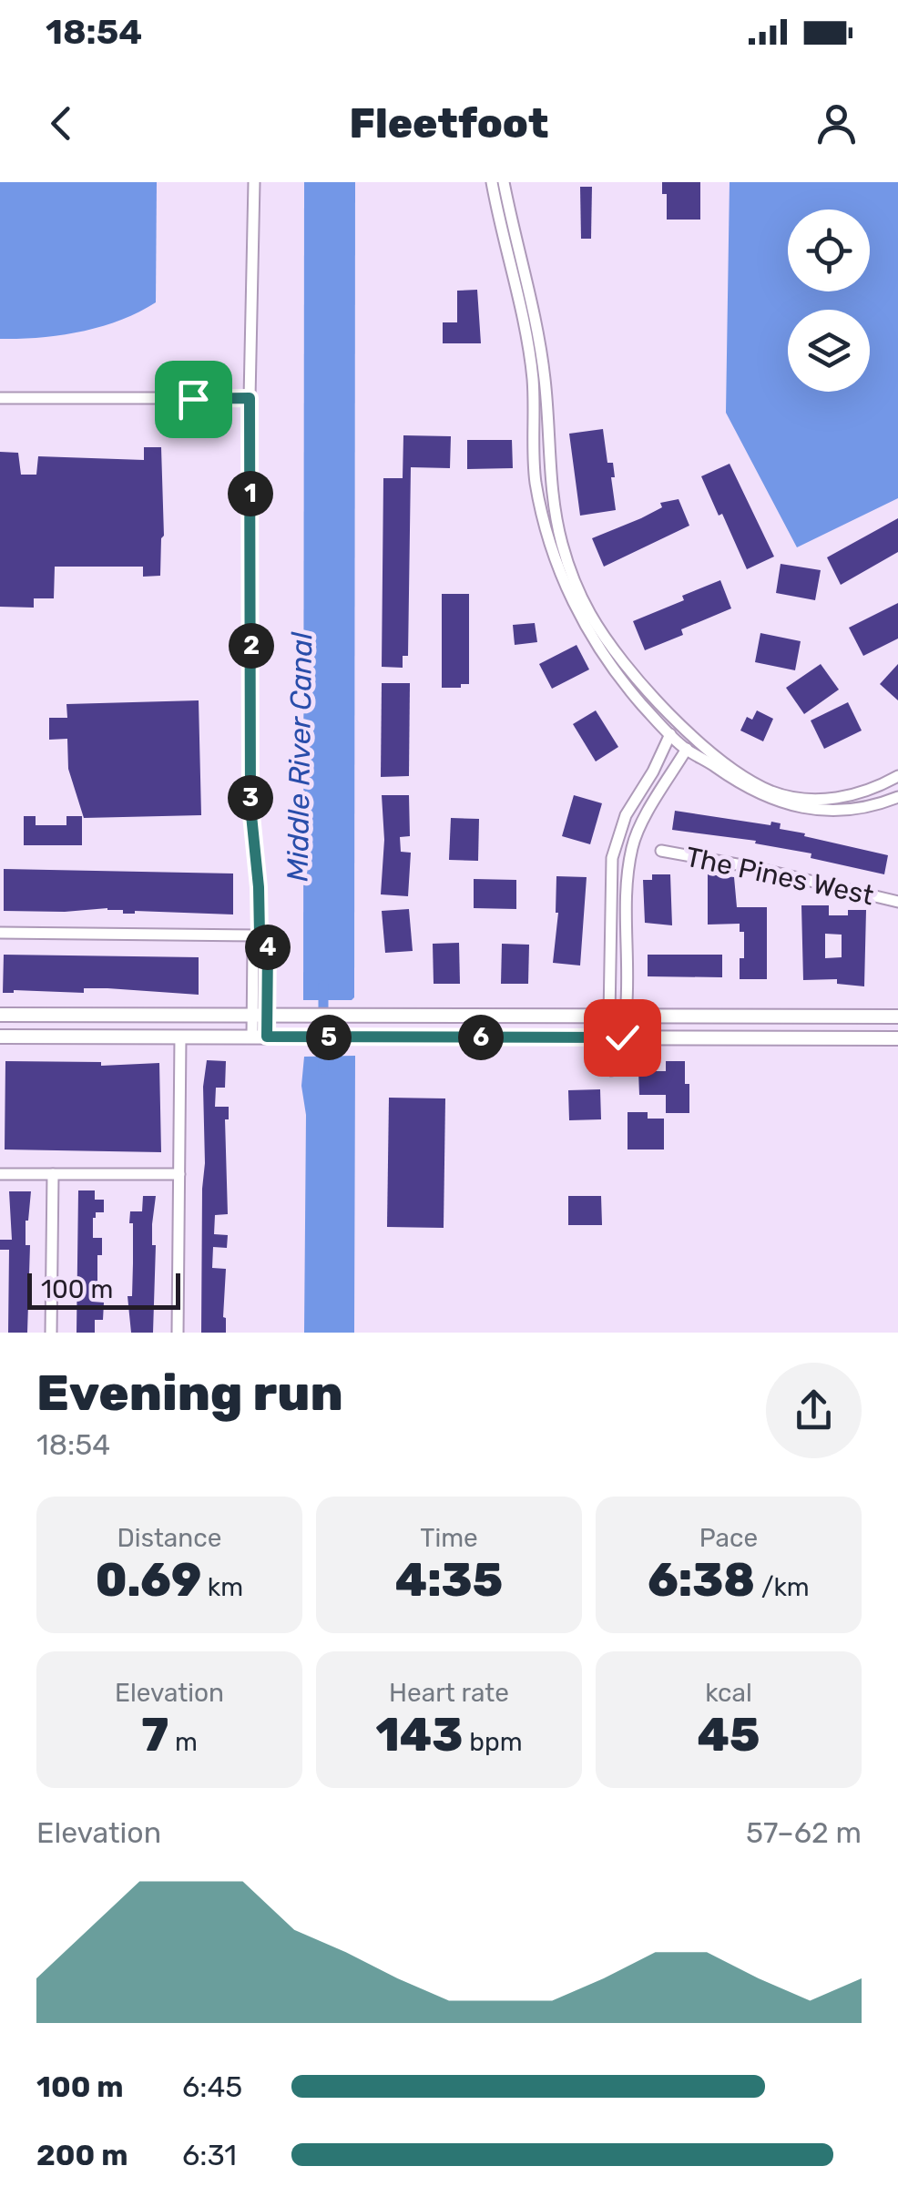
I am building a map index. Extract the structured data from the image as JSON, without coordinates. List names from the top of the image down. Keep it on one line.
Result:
{"streets":{"street":["The Pines West"]},"water":["Middle River Canal"],"scale_bar":"100 m","page":{"status":"18:54","header":"Fleetfoot","pins":["1","2","3","4","5","6"],"scale":"100 m","heading":["Evening run","18:54"],"stats":[["Distance","0.69 km"],["Time","4:35"],["Pace","6:38 /km"],["Elevation","7 m"],["Heart rate","143 bpm"],["kcal","45"]],"chart":["Elevation","57–62 m"],"list":[{"name":"100 m","note":"6:45"},{"name":"200 m","note":"6:31"}]}}
